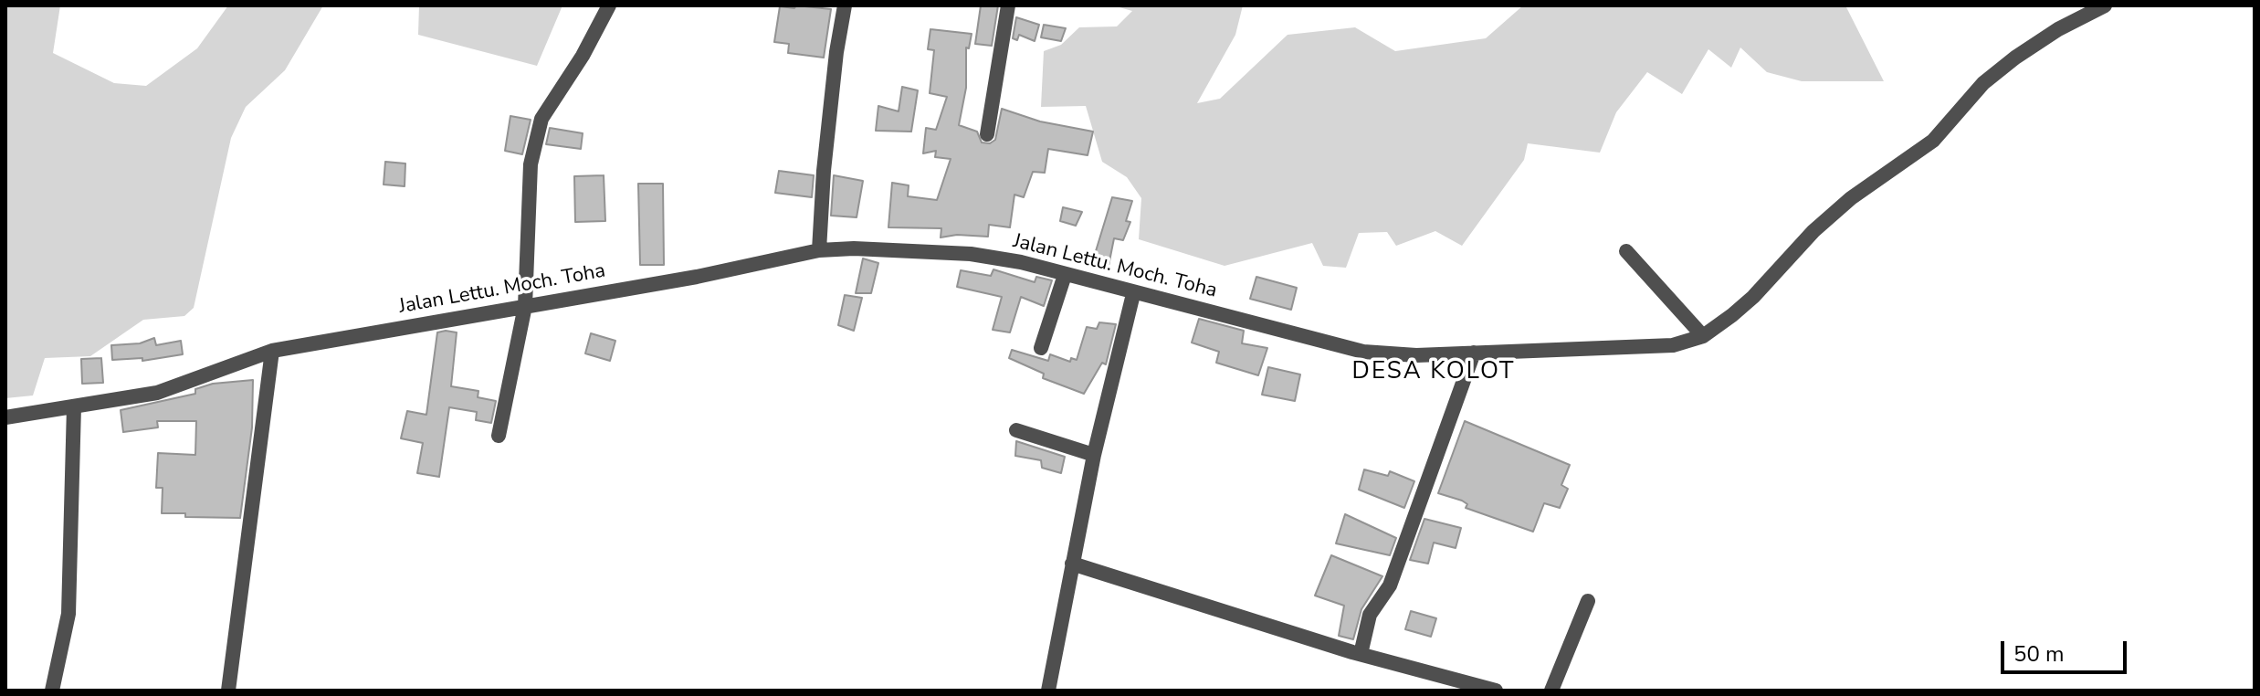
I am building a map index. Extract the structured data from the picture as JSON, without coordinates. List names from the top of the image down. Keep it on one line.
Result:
{"streets":{"street":["Jalan Lettu. Moch. Toha"]},"districts":["DESA KOLOT"],"scale_bar":"50 m"}
